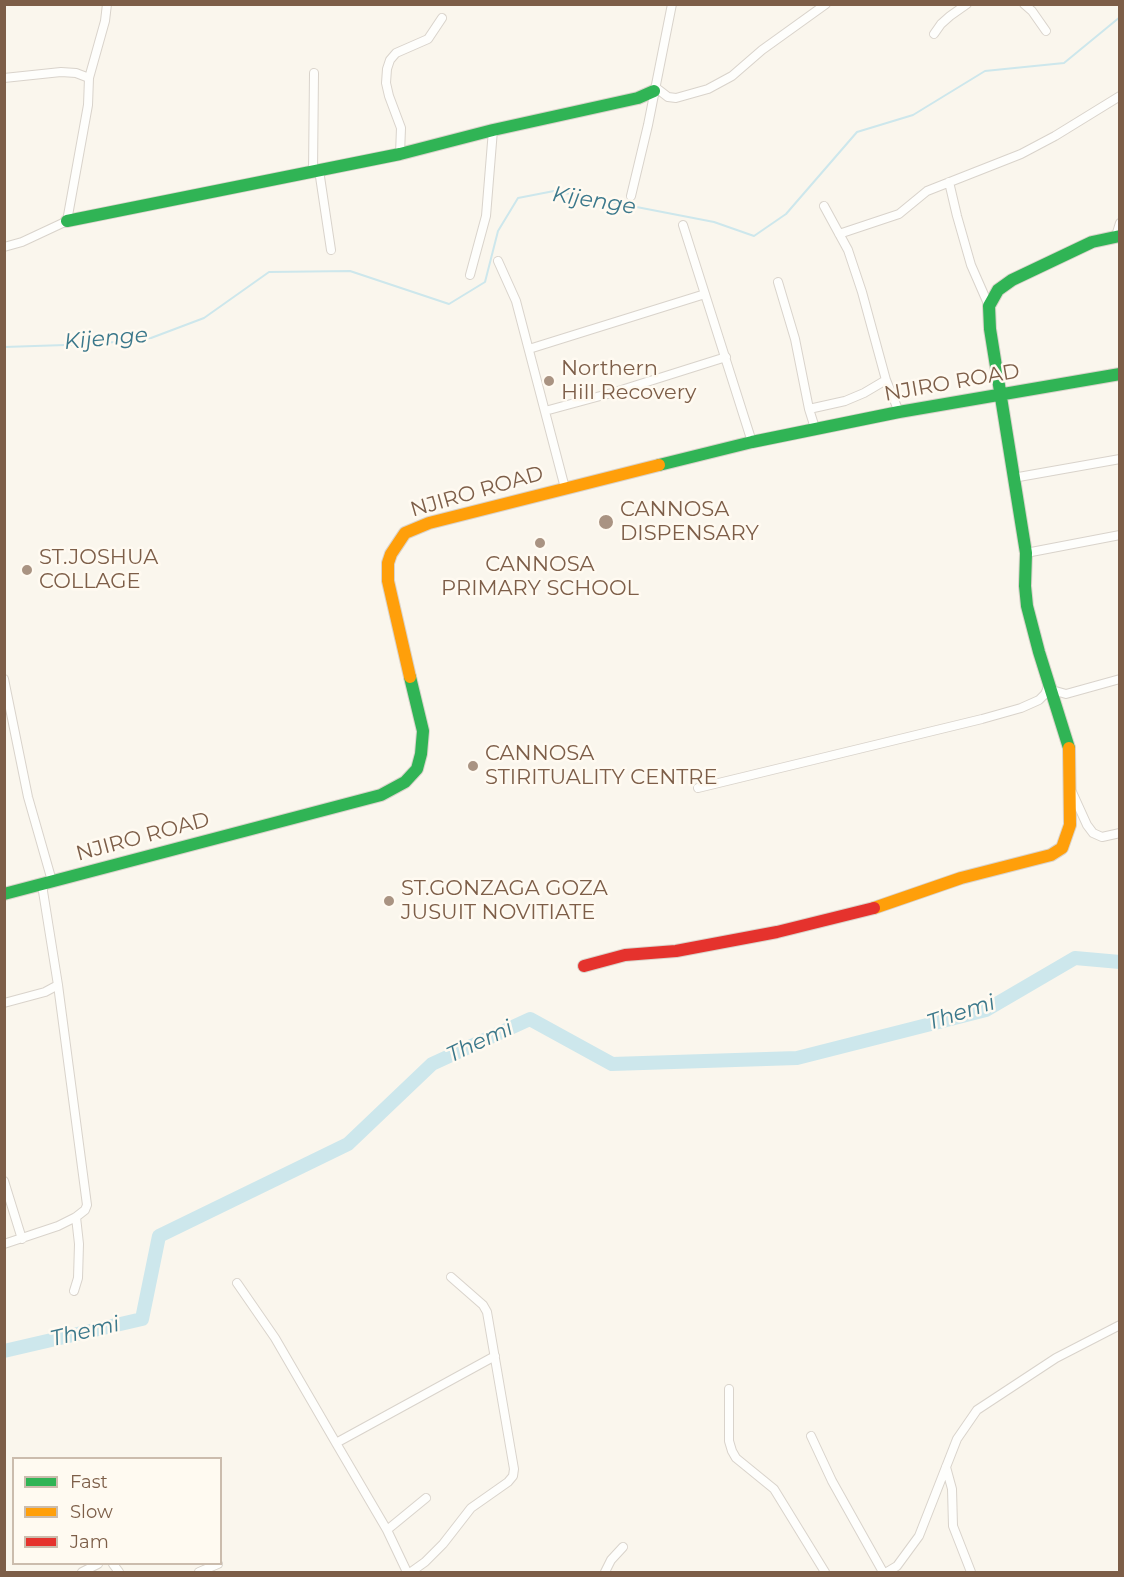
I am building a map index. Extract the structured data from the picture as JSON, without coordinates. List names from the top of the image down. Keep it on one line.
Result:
{"streets":{"street":["NJIRO ROAD"]},"water":["Kijenge","Themi"],"places":["Northern Hill Recovery","CANNOSA DISPENSARY","CANNOSA PRIMARY SCHOOL","ST.JOSHUA COLLAGE","CANNOSA STIRITUALITY CENTRE","ST.GONZAGA GOZA JUSUIT NOVITIATE"],"legend":["Fast","Slow","Jam"]}
